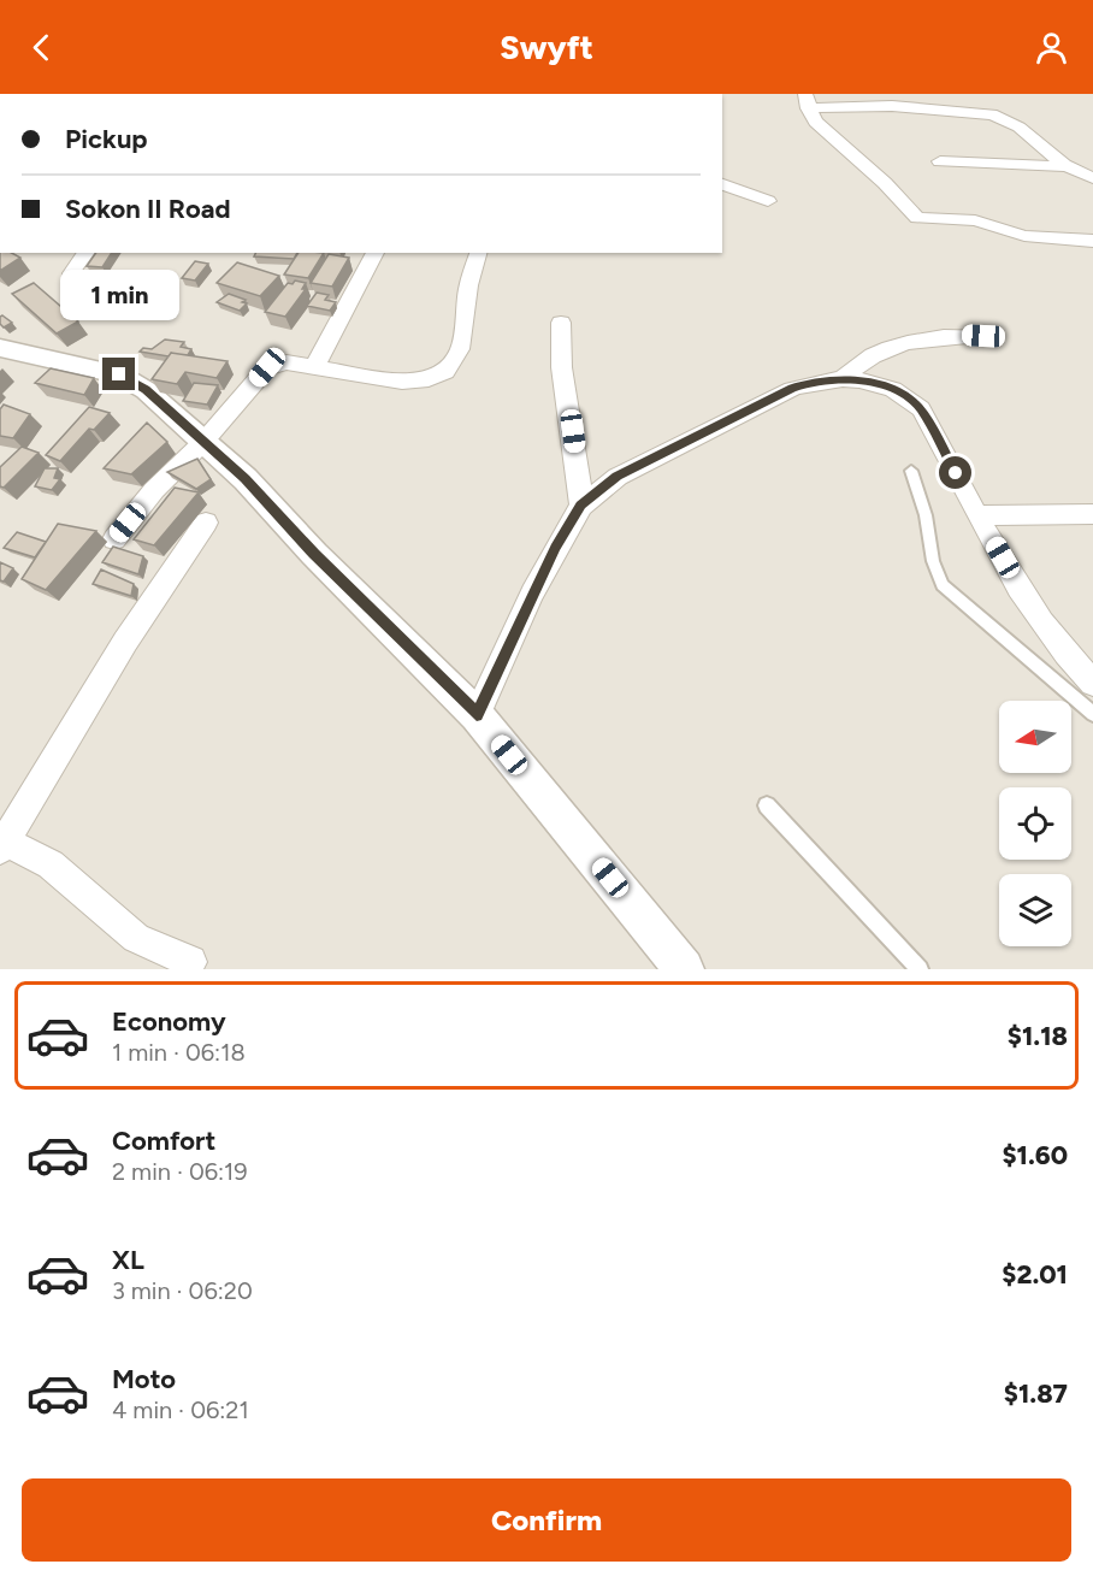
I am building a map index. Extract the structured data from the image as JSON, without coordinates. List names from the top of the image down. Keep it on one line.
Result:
{"north":"left","page":{"header":"Swyft","banner":["Pickup","Sokon II Road"],"bubble":"1 min","list":[{"name":"Economy","note":"1 min · 06:18","value":"$1.18"},{"name":"Comfort","note":"2 min · 06:19","value":"$1.60"},{"name":"XL","note":"3 min · 06:20","value":"$2.01"},{"name":"Moto","note":"4 min · 06:21","value":"$1.87"}],"buttons":"Confirm"}}
